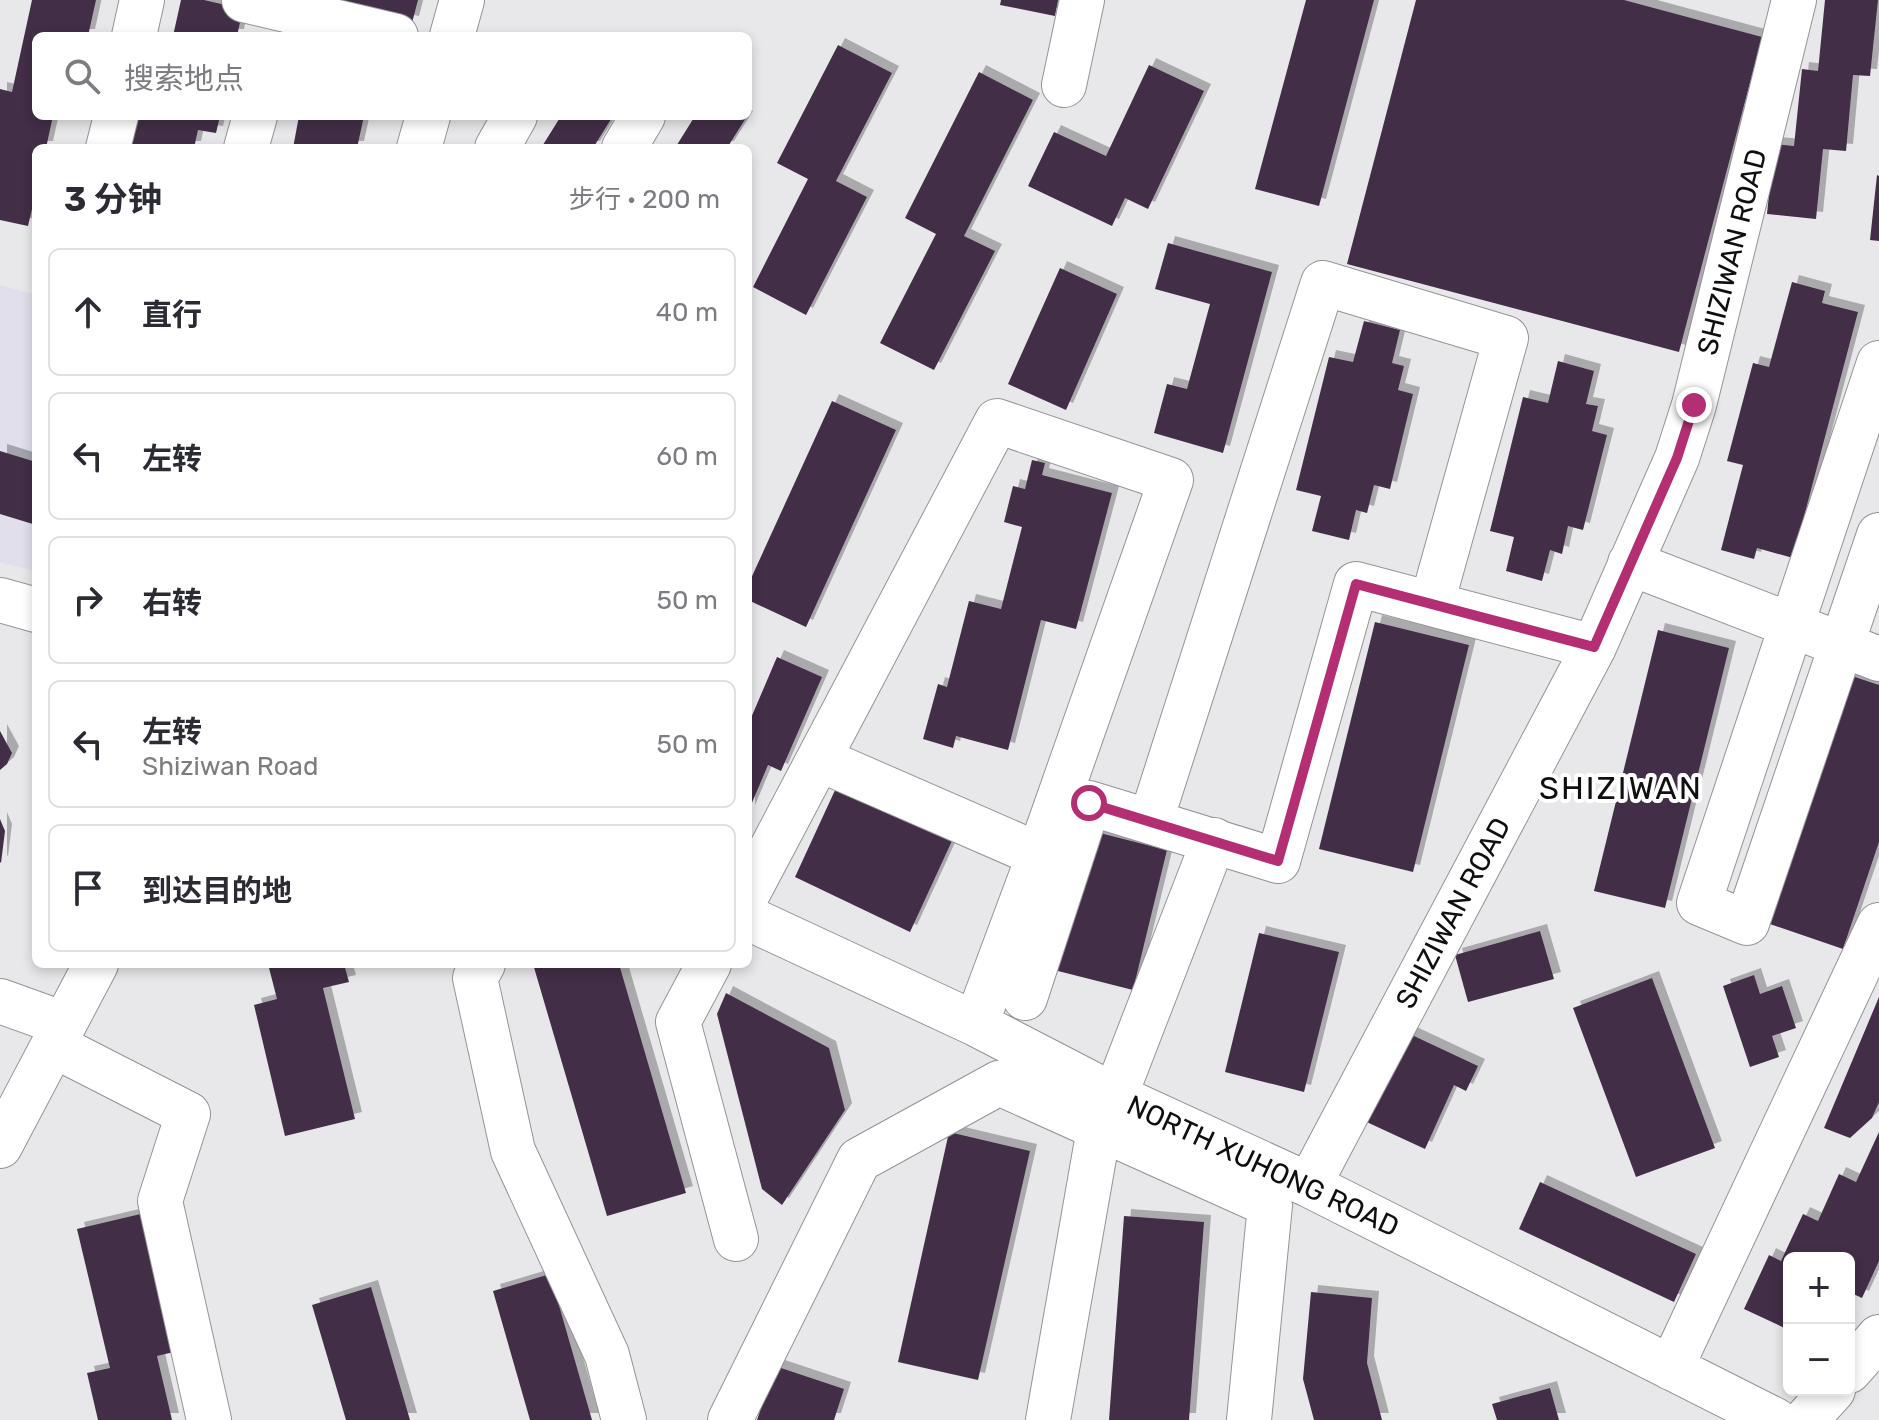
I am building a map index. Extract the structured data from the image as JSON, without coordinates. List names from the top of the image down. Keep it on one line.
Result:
{"streets":{"street":["SHIZIWAN ROAD","NORTH XUHONG ROAD"]},"crossings":[["SHIZIWAN ROAD","NORTH XUHONG ROAD"]],"districts":["SHIZIWAN"],"page":{"search":"搜索地点","heading":["3 分钟","步行 · 200 m"],"list":[["直行","40 m"],["左转","60 m"],["右转","50 m"],["左转","Shiziwan Road","50 m"],"到达目的地"],"map_buttons":["+","−"]}}
